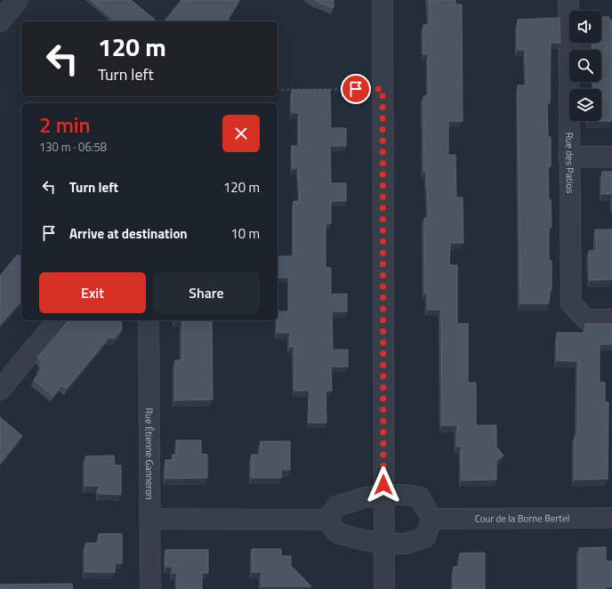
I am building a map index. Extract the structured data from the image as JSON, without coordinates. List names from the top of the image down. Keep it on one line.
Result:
{"streets":{"street":["Rue des Patios","Rue Étienne Ganneron","Cour de la Borne Bertel"]},"page":{"turn":["120 m","Turn left"],"heading":["2 min","130 m · 06:58"],"list":[{"name":"Turn left","value":"120 m"},{"name":"Arrive at destination","value":"10 m"}],"buttons":["Exit","Share"]}}
